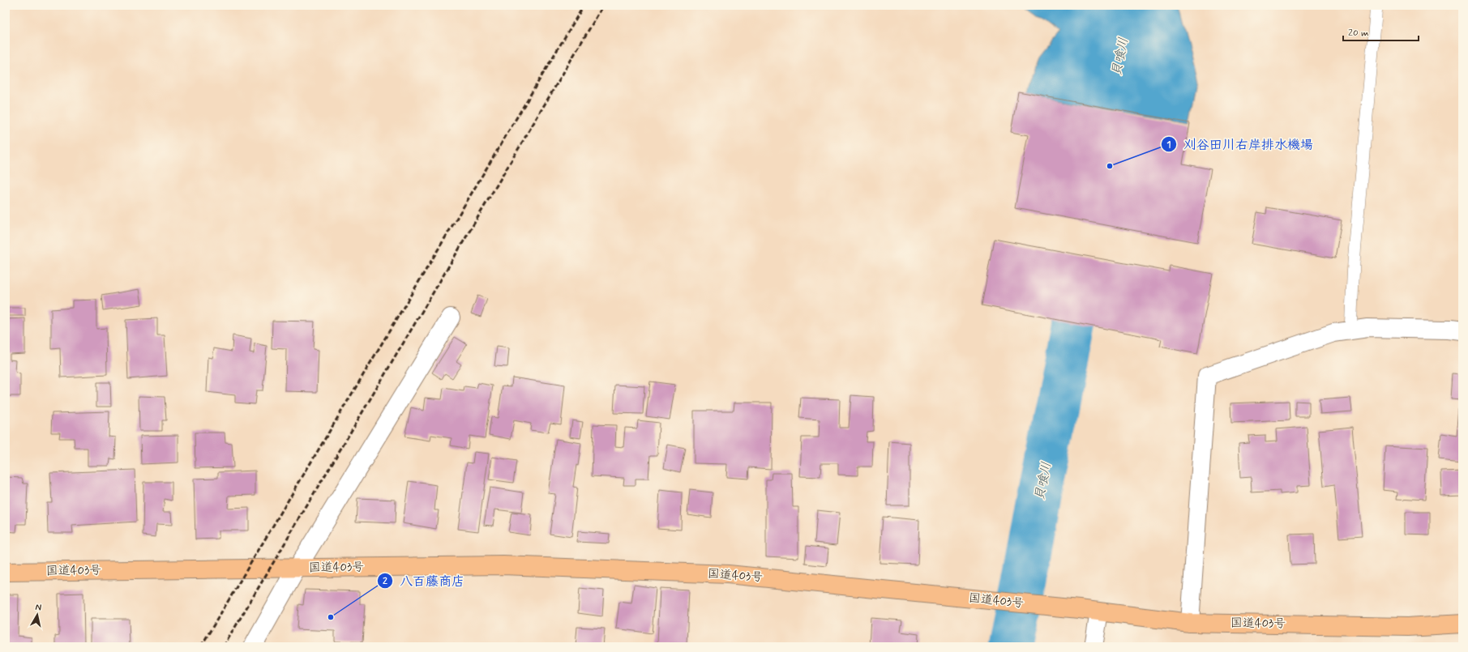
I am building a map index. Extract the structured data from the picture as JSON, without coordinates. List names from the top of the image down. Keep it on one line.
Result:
{"streets":{"highway":["国道403号"]},"water":["貝喰川"],"places":["刈谷田川右岸排水機場","八百藤商店"],"scale_bar":"20 m","north":"top"}
